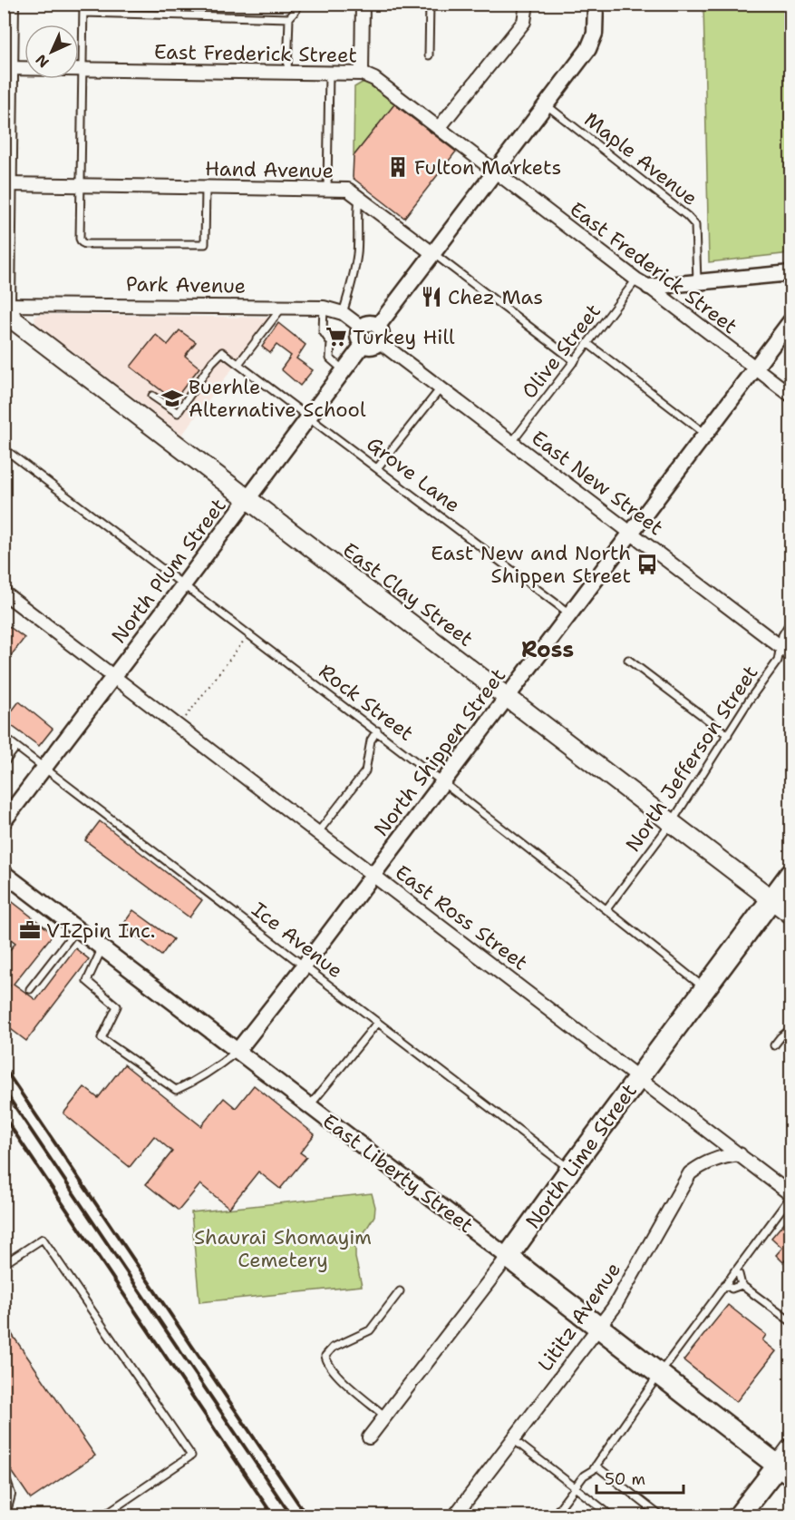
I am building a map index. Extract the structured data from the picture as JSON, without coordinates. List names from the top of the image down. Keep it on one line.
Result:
{"streets":{"highway":["North Lime Street","East Liberty Street"],"main road":["East Clay Street"],"street":["East Frederick Street","Hand Avenue","Park Avenue","East New Street","North Plum Street","North Shippen Street","East Ross Street","Lititz Avenue"],"lane":["Maple Avenue","Olive Street","Grove Lane","Rock Street","North Jefferson Street","Ice Avenue"]},"crossings":[["East Frederick Street","Olive Street"],["East Frederick Street","North Shippen Street"],["Hand Avenue","Olive Street"],["Park Avenue","East New Street"],["Park Avenue","North Plum Street"],["Park Avenue","East Clay Street"],["Olive Street","East New Street"],["Grove Lane","North Plum Street"],["Grove Lane","North Shippen Street"],["East New Street","North Plum Street"],["East New Street","North Shippen Street"],["East New Street","North Jefferson Street"],["North Plum Street","East Clay Street"],["North Plum Street","Rock Street"],["North Plum Street","East Ross Street"],["North Plum Street","Ice Avenue"],["East Clay Street","North Shippen Street"],["East Clay Street","North Jefferson Street"],["East Clay Street","North Lime Street"],["Rock Street","North Shippen Street"],["Rock Street","North Jefferson Street"],["Rock Street","North Lime Street"],["North Shippen Street","East Ross Street"],["North Shippen Street","Ice Avenue"],["North Shippen Street","East Liberty Street"],["East Ross Street","North Lime Street"],["East Ross Street","Lititz Avenue"],["Ice Avenue","North Lime Street"],["North Lime Street","East Liberty Street"],["East Liberty Street","Lititz Avenue"]],"districts":["Ross"],"parks":["Shaurai Shomayim Cemetery"],"places":{"building":["Fulton Markets"],"restaurant":["Chez Mas"],"supermarket":["Turkey Hill"],"school or university":["Buerhle Alternative School"],"bus stop":["East New and North Shippen Street"],"office":["VIZpin Inc."]},"scale_bar":"50 m","north":"bottom left"}
